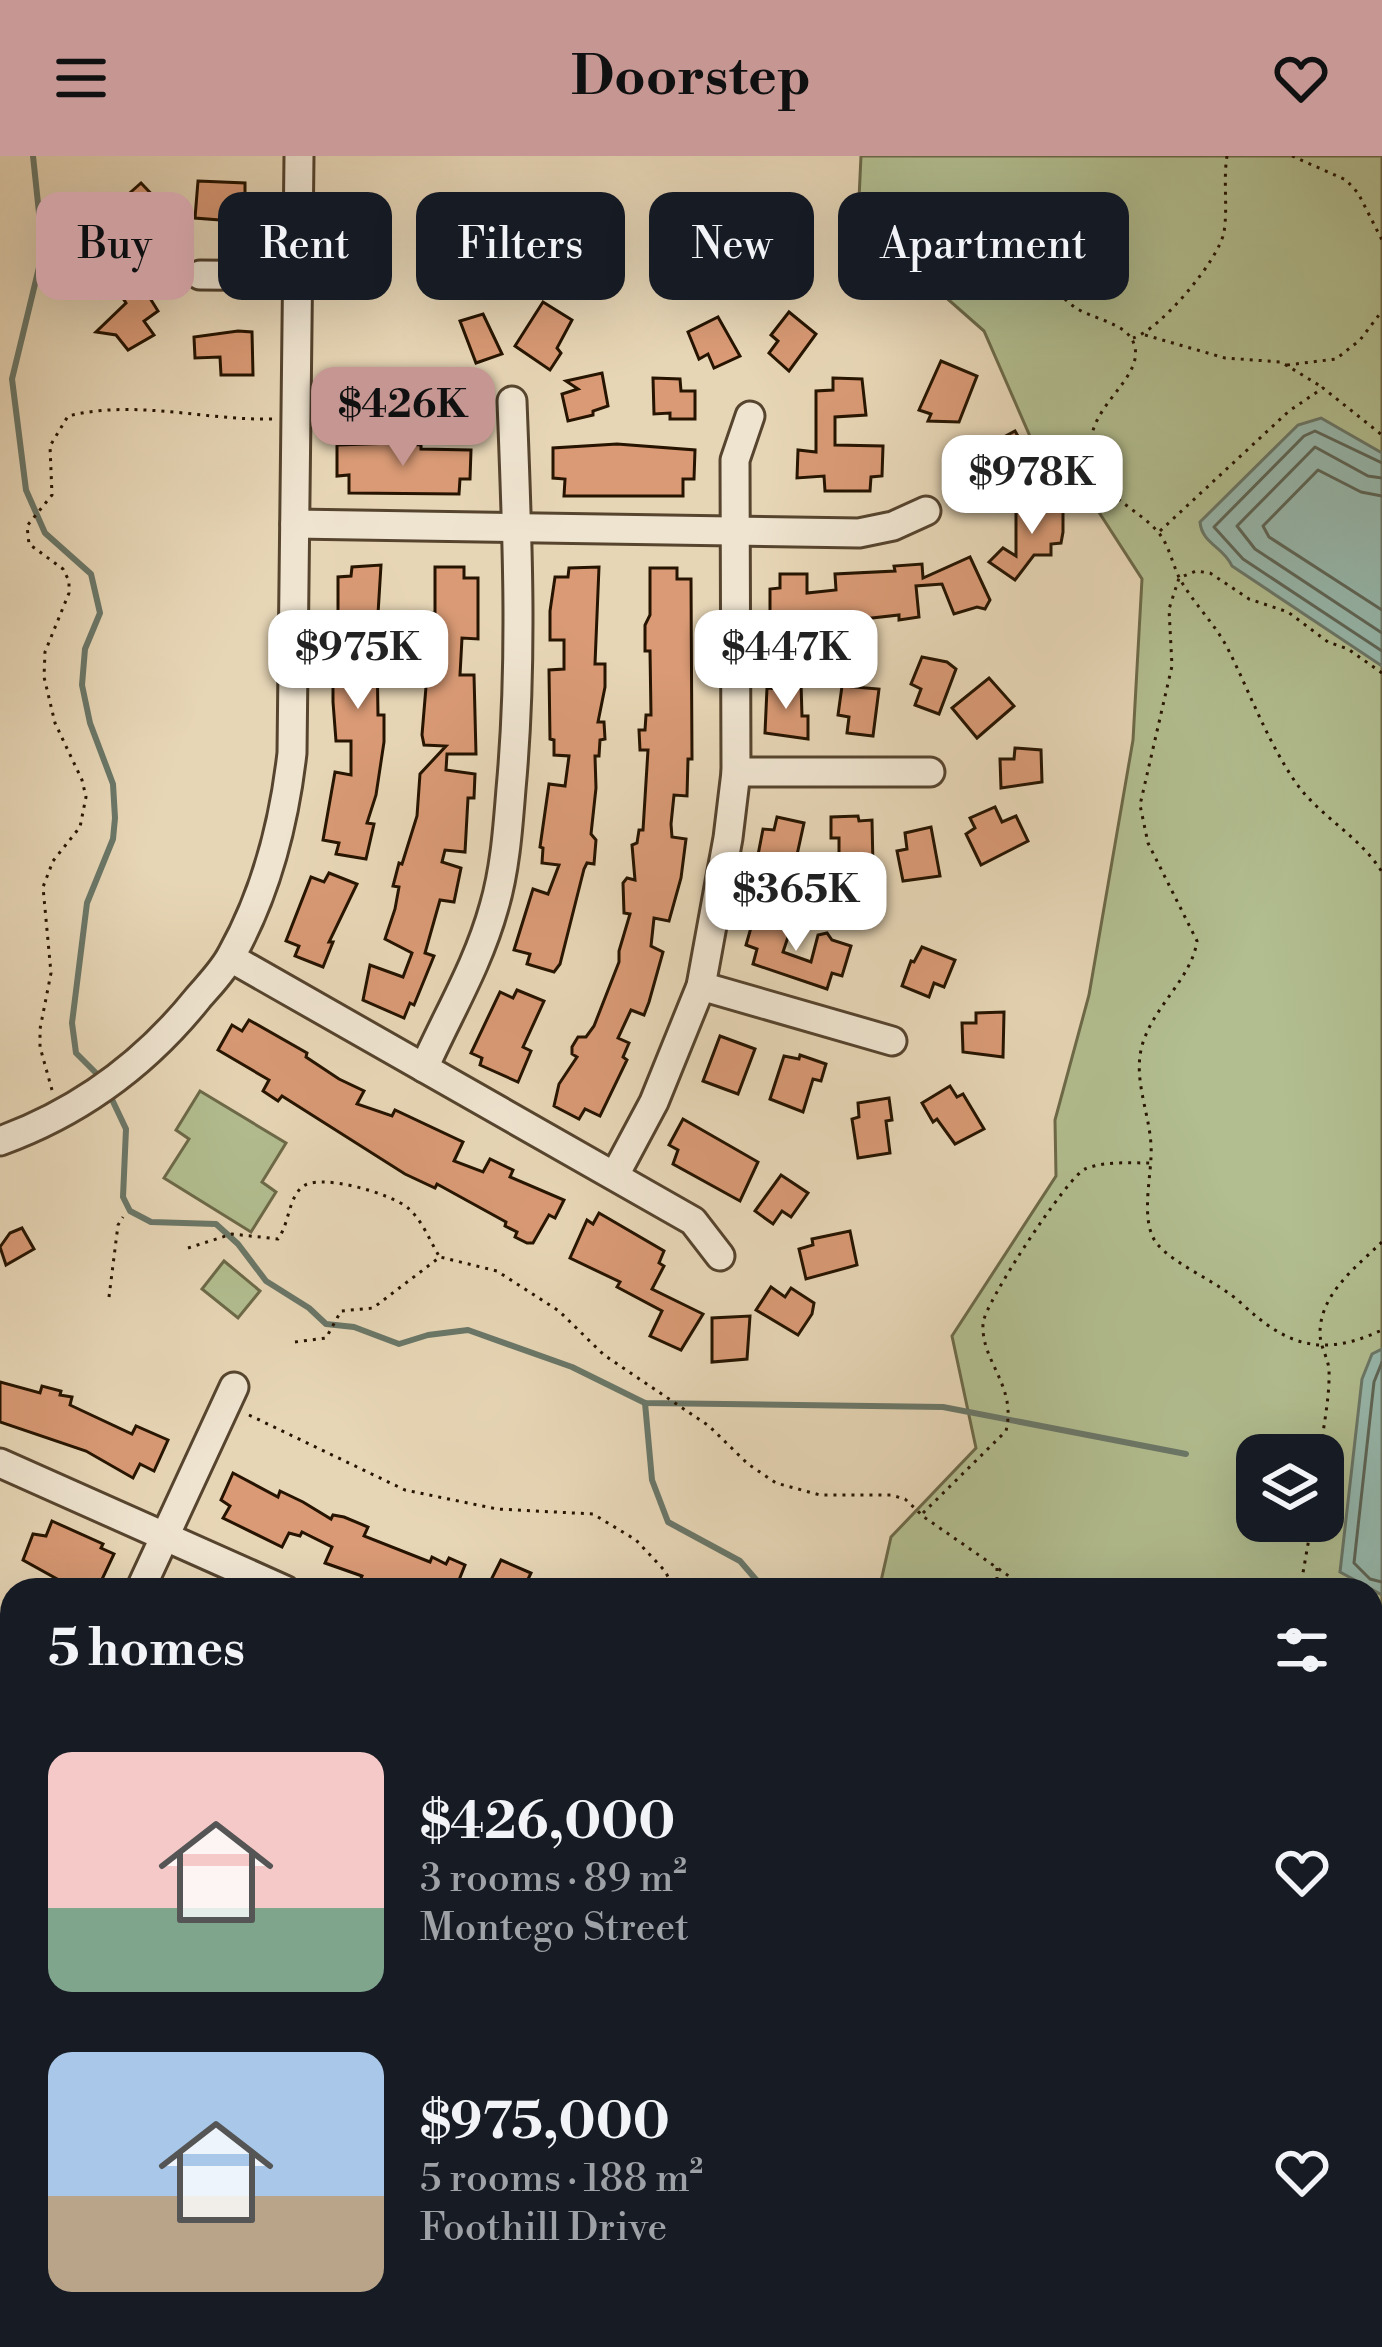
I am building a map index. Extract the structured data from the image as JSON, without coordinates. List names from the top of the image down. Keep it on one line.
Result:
{"page":{"header":"Doorstep","chip":["Buy","Rent","Filters","New","Apartment"],"price":["$426K","$978K","$975K","$447K","$365K"],"heading":"5 homes","list":[{"name":"$426,000","note":"3 rooms · 89 m² · Montego Street"},{"name":"$975,000","note":"5 rooms · 188 m² · Foothill Drive"}]}}
